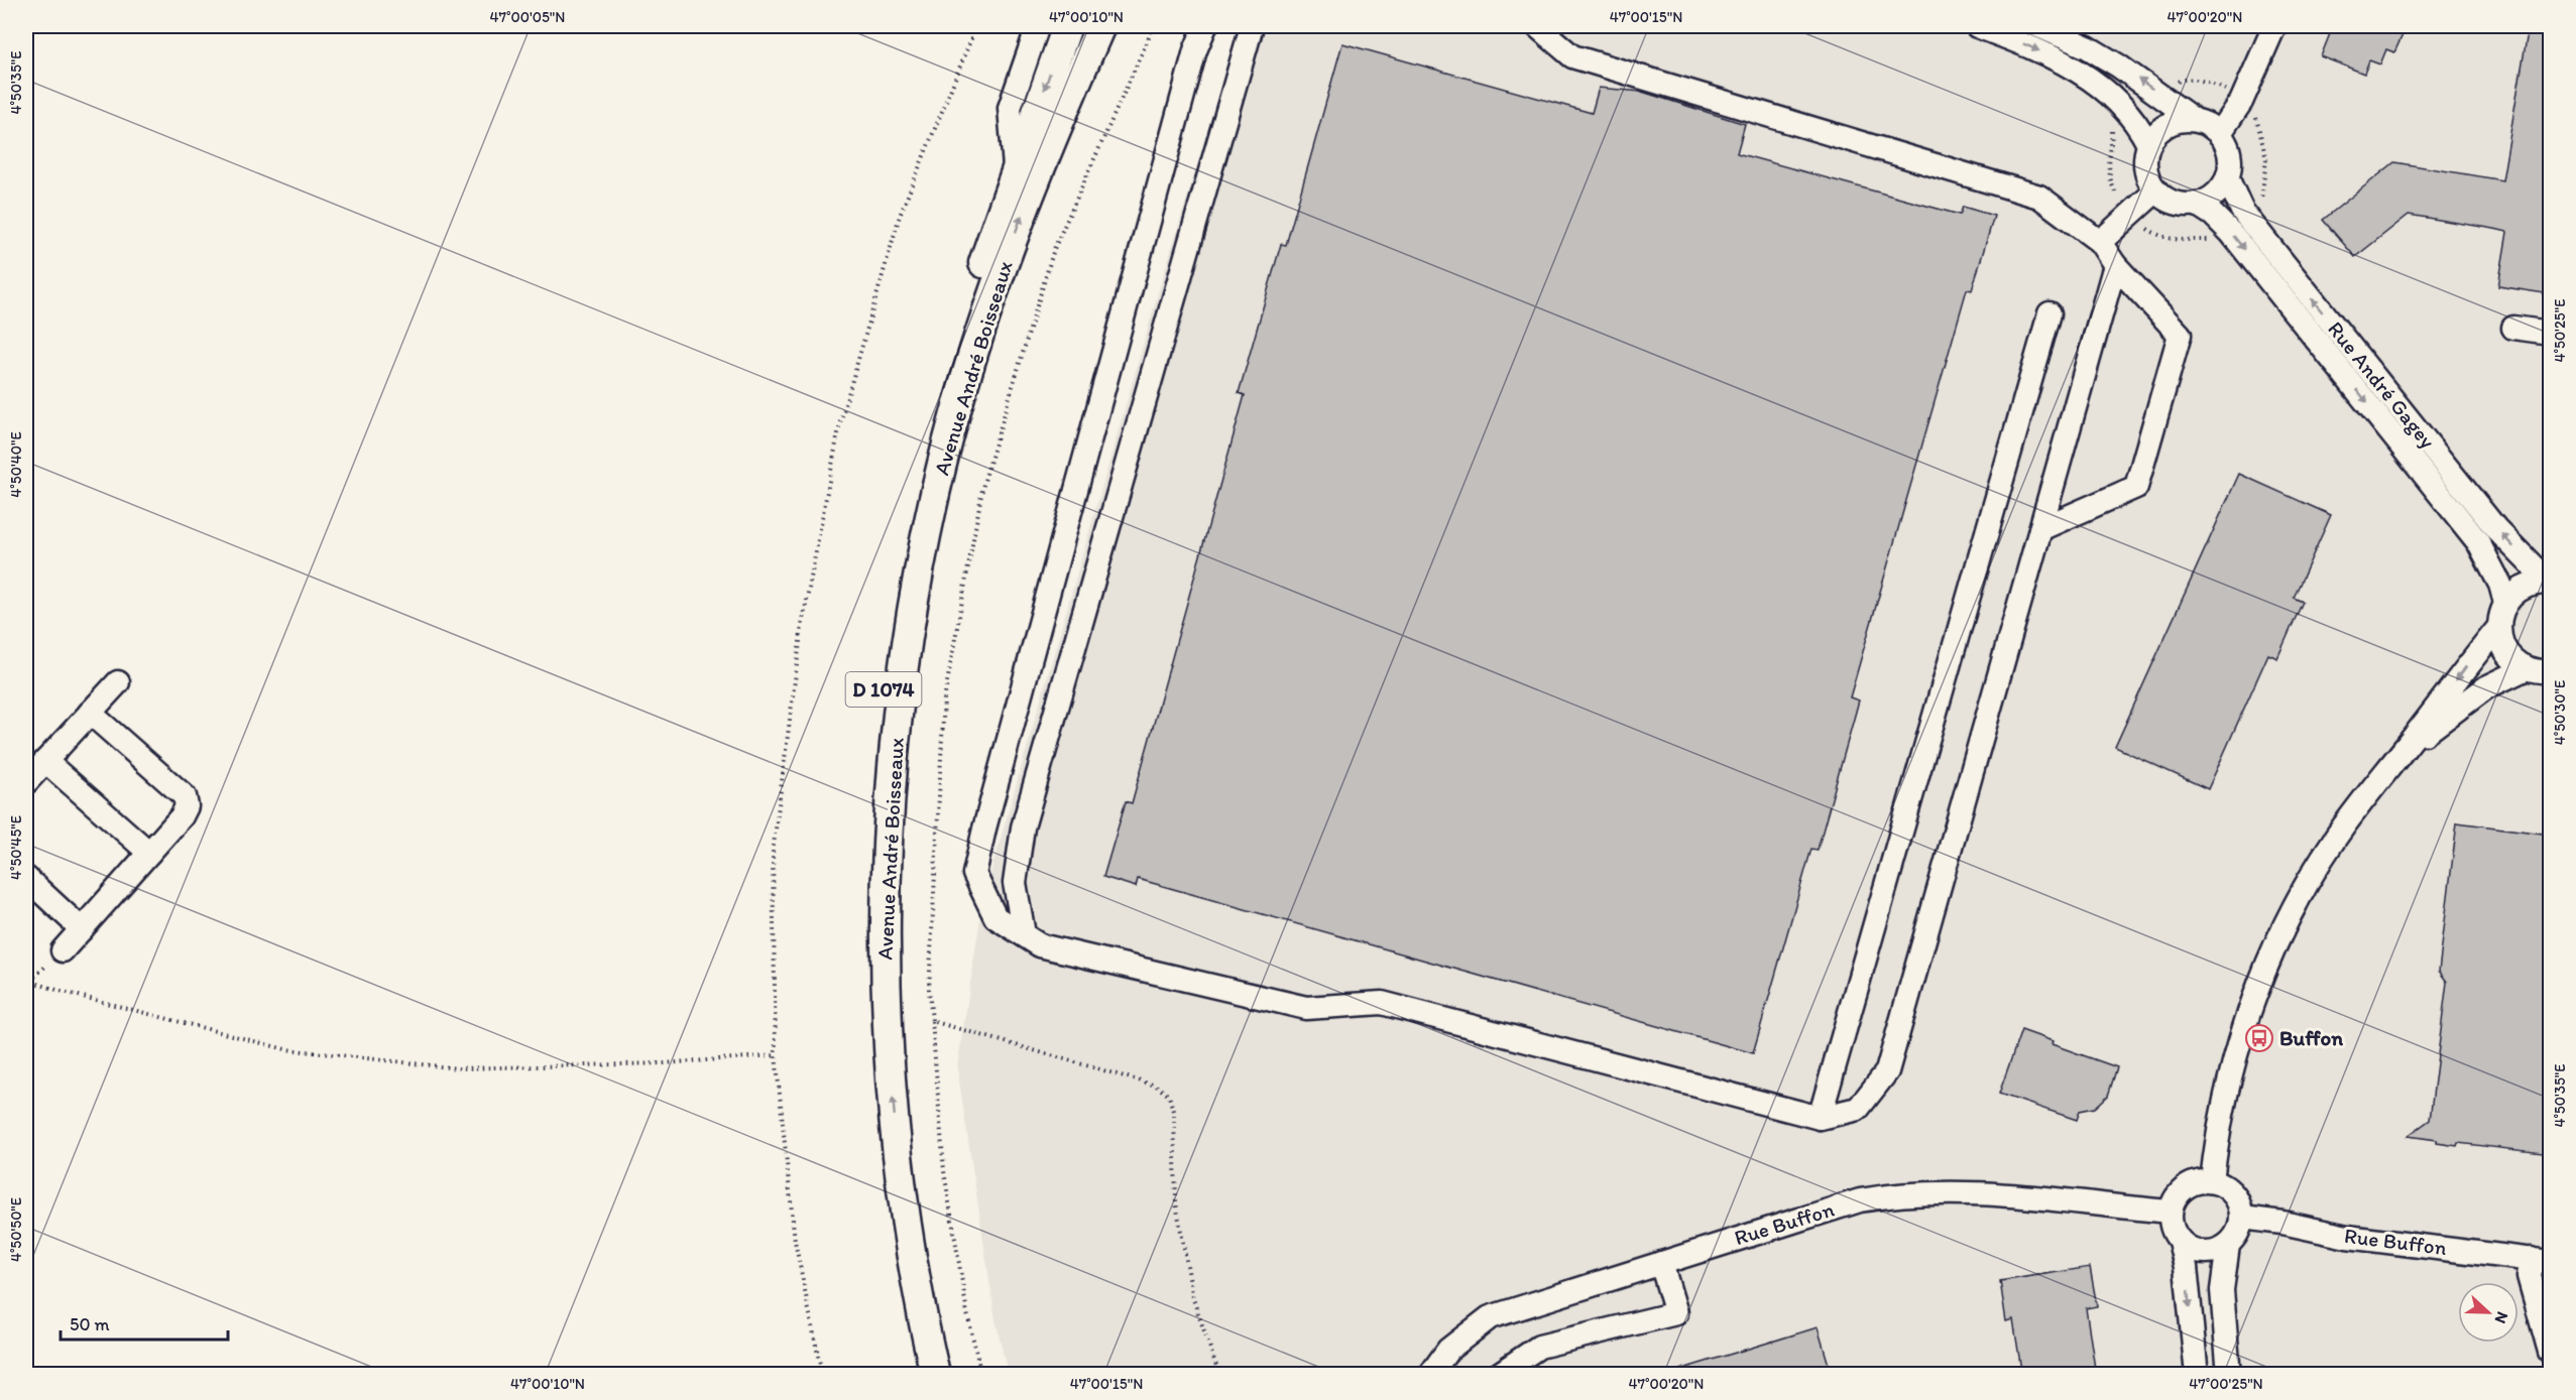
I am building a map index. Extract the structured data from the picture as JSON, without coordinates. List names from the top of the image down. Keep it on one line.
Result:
{"streets":{"main road":["Avenue André Boisseaux","D 1074"],"street":["Rue André Gagey","Rue Buffon"]},"places":{"bus stop":["Buffon"]},"scale_bar":"50 m","north":"right","coordinates":["47°00'05\"N","47°00'10\"N","47°00'15\"N","47°00'20\"N","4°50'35\"E","4°50'25\"E","4°50'40\"E","4°50'30\"E","4°50'45\"E","4°50'50\"E","47°00'25\"N"]}
